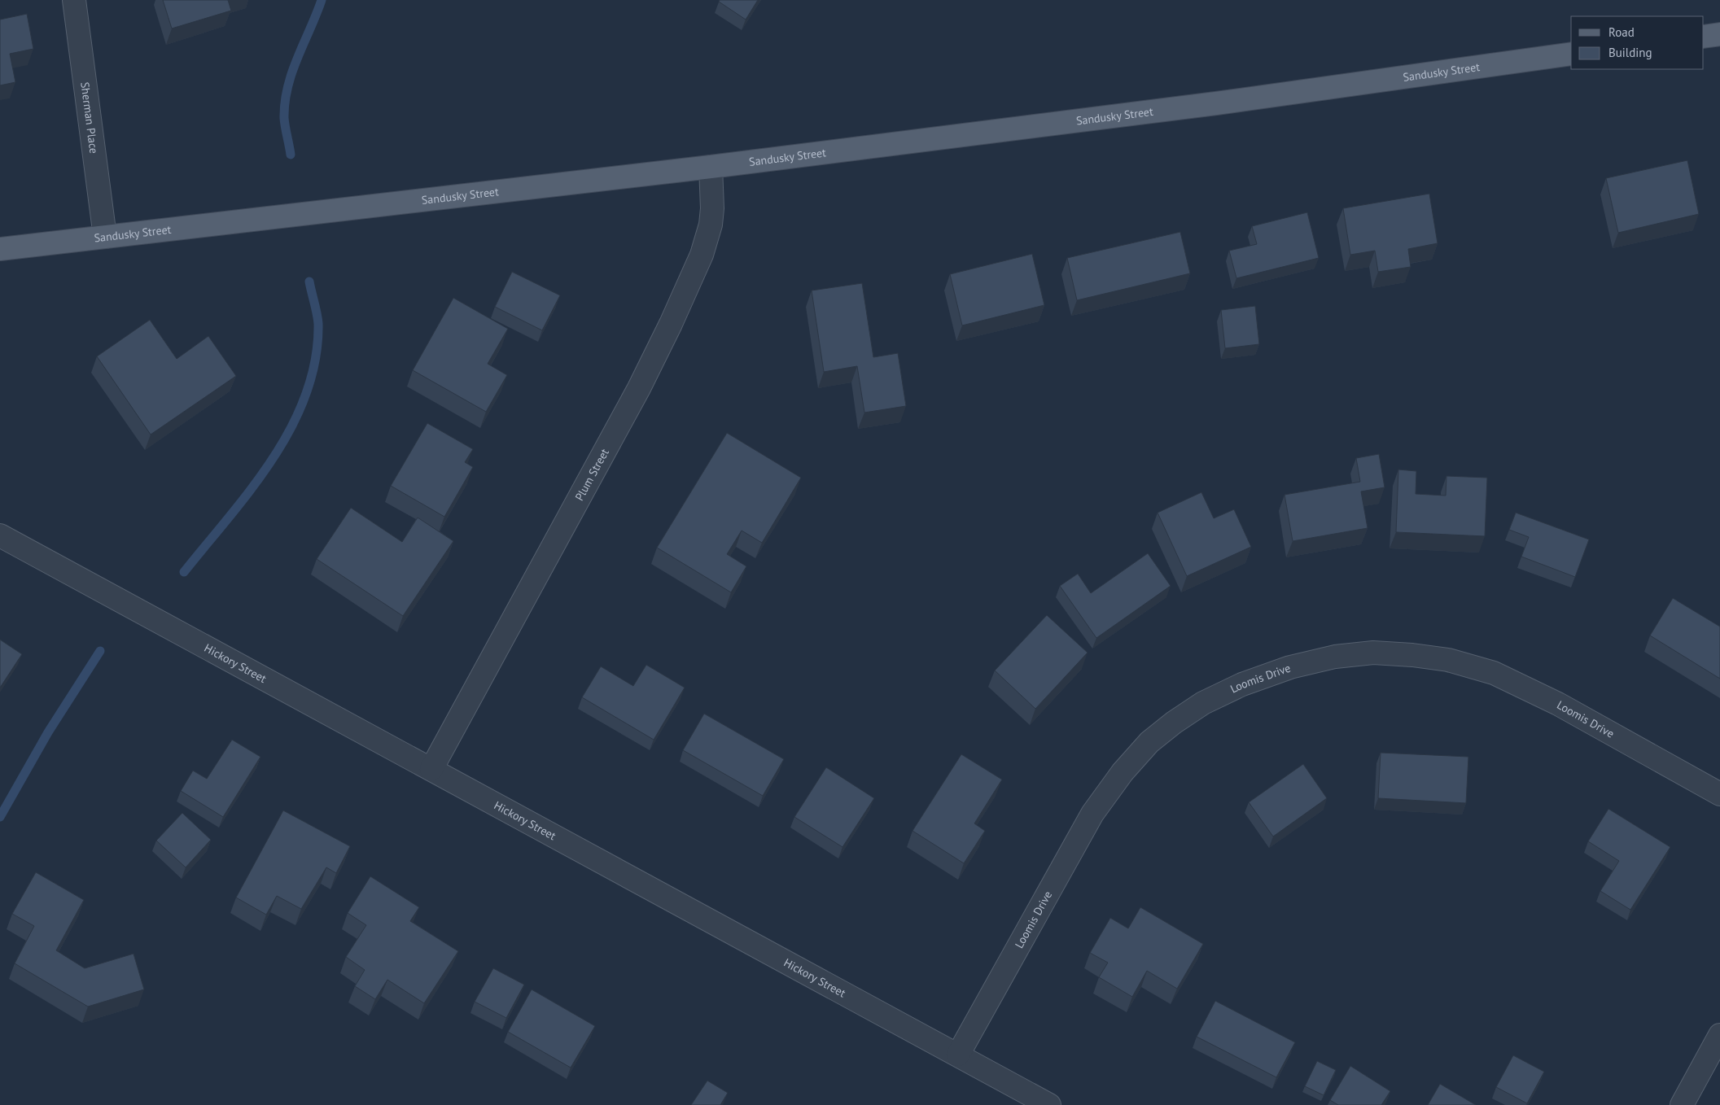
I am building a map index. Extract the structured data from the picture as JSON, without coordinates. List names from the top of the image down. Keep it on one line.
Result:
{"streets":{"main road":["Sandusky Street"],"street":["Sherman Place","Plum Street","Hickory Street","Loomis Drive"]},"crossings":[["Sandusky Street","Sherman Place"],["Sandusky Street","Plum Street"],["Plum Street","Hickory Street"],["Hickory Street","Loomis Drive"]],"legend":["Road","Building"]}
